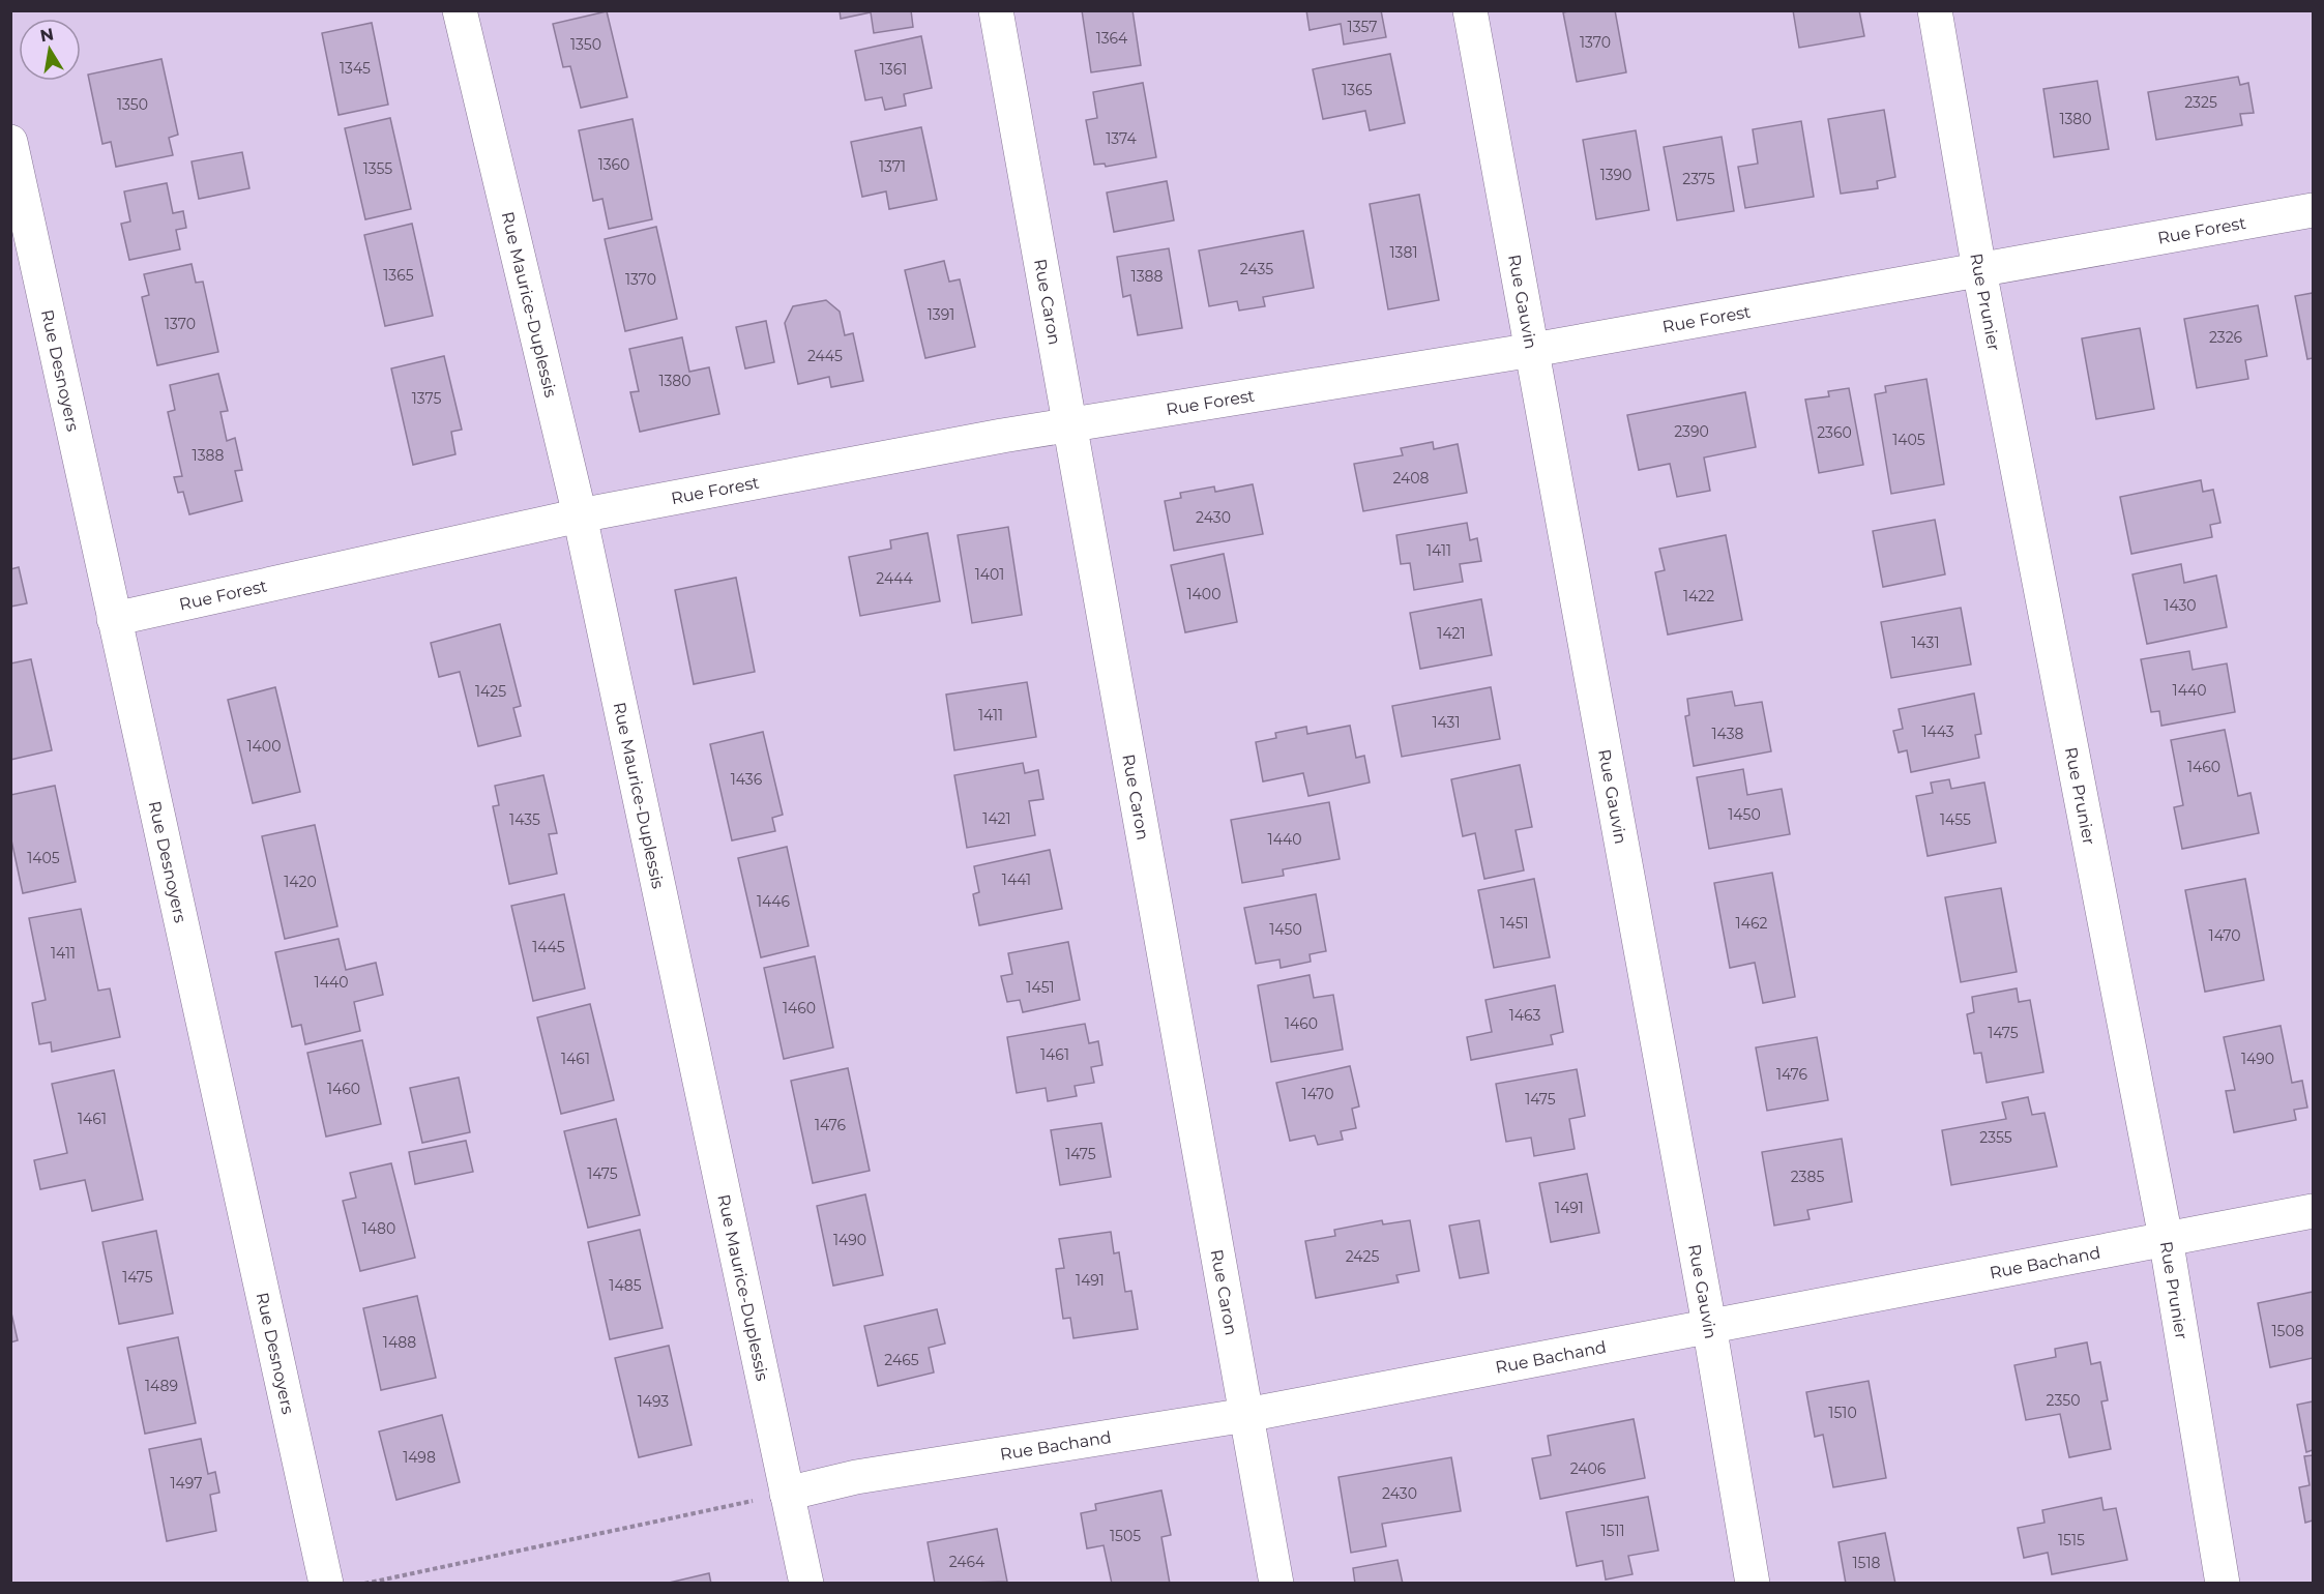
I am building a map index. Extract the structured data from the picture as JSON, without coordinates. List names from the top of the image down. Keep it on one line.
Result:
{"streets":{"street":["Rue Forest","Rue Gauvin","Rue Caron","Rue Prunier","Rue Maurice-Duplessis","Rue Desnoyers","Rue Bachand"]},"crossings":[["Rue Forest","Rue Gauvin"],["Rue Forest","Rue Caron"],["Rue Forest","Rue Prunier"],["Rue Forest","Rue Maurice-Duplessis"],["Rue Forest","Rue Desnoyers"],["Rue Gauvin","Rue Bachand"],["Rue Caron","Rue Bachand"],["Rue Prunier","Rue Bachand"],["Rue Maurice-Duplessis","Rue Bachand"]],"house_numbers":["1357","1364","1370","1350","1345","1361","1365","2325","1350","1380","1374","1360","1371","1355","1390","2375","1381","2435","1365","1388","1370","1391","1370","2326","2445","1380","1375","2390","2360","1405","1388","2408","2430","1411","1401","2444","1400","1422","1430","1421","1431","1440","1425","1411","1431","1443","1438","1400","1460","1436","1450","1421","1435","1455","1440","1405","1441","1420","1446","1451","1462","1450","1470","1445","1411","1440","1451","1460","1463","1460","1475","1461","1461","1490","1476","1460","1470","1475","1461","1476","2355","1475","1475","2385","1491","1480","1490","2425","1475","1491","1485","1508","1488","2465","1489","2350","1493","1510","1498","2406","1497","2430","1511","1505","1515","2464","1518"],"north":"top"}
